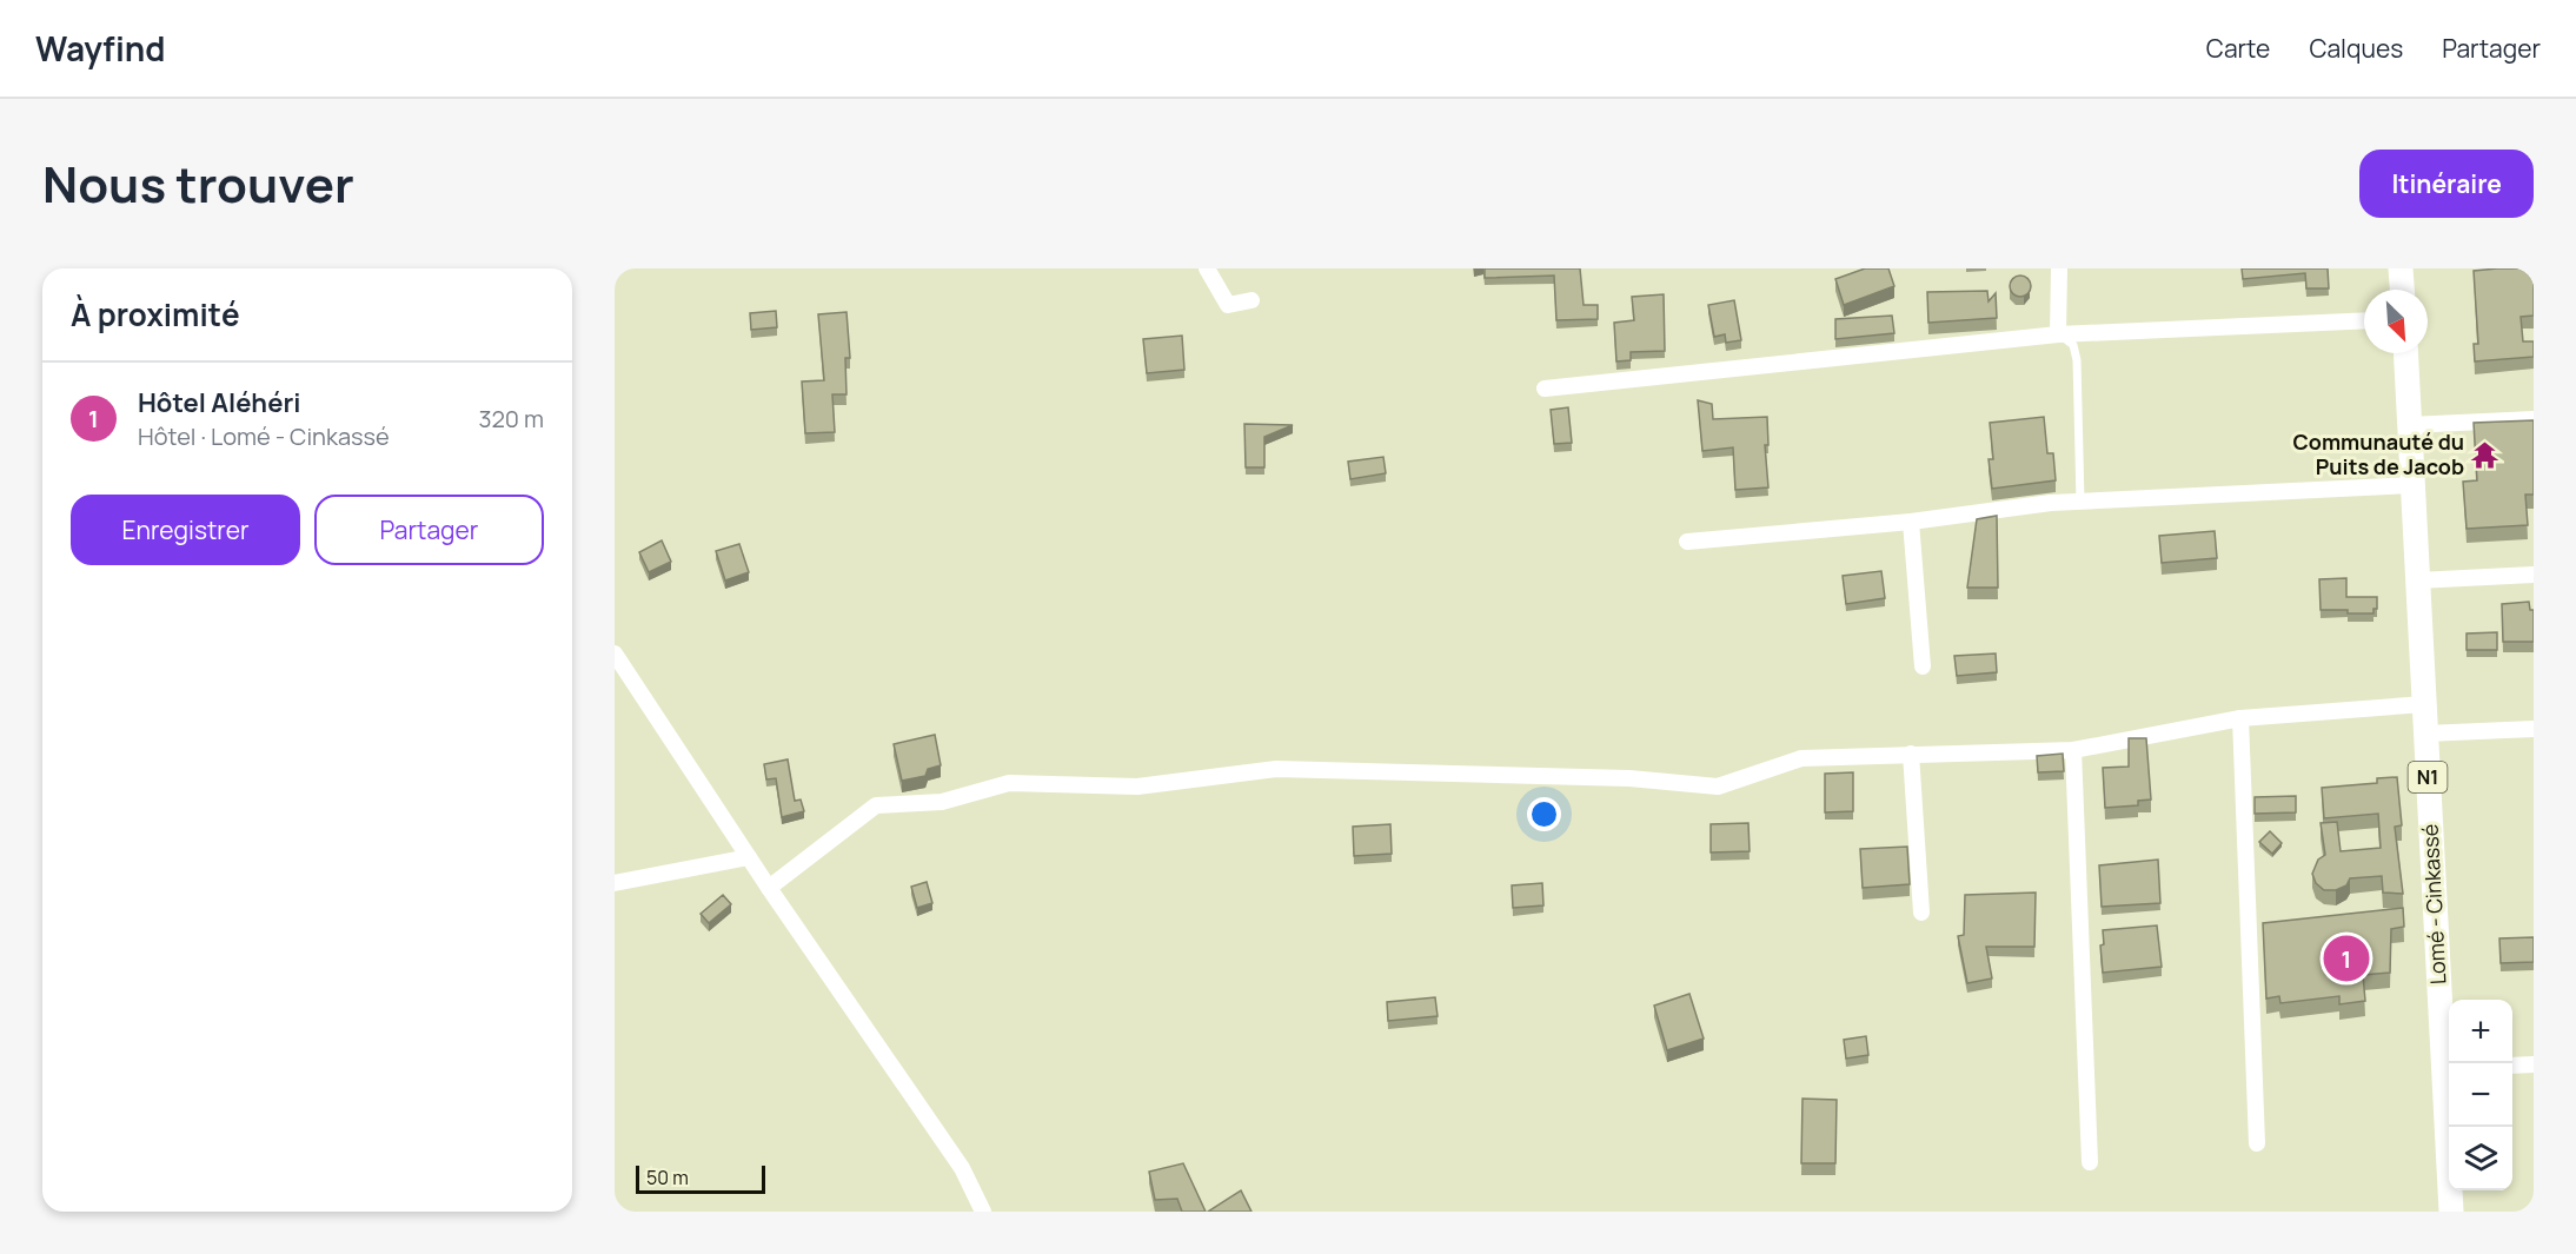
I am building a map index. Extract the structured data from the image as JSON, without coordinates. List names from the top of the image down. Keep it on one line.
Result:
{"streets":{"highway":["N1","Lomé - Cinkassé"]},"places":{"temple":["Communauté du Puits de Jacob"]},"scale_bar":"50 m","north":"bottom right","page":{"header":"Wayfind","nav":["Carte","Calques","Partager"],"title":"Nous trouver","buttons":["Itinéraire",["Enregistrer","Partager"]],"heading":"À proximité","list":[{"mark":"1","name":"Hôtel Aléhéri","note":"Hôtel · Lomé - Cinkassé","value":"320 m"}],"pins":"1","map_buttons":["+","−"],"scale":"50 m"}}
